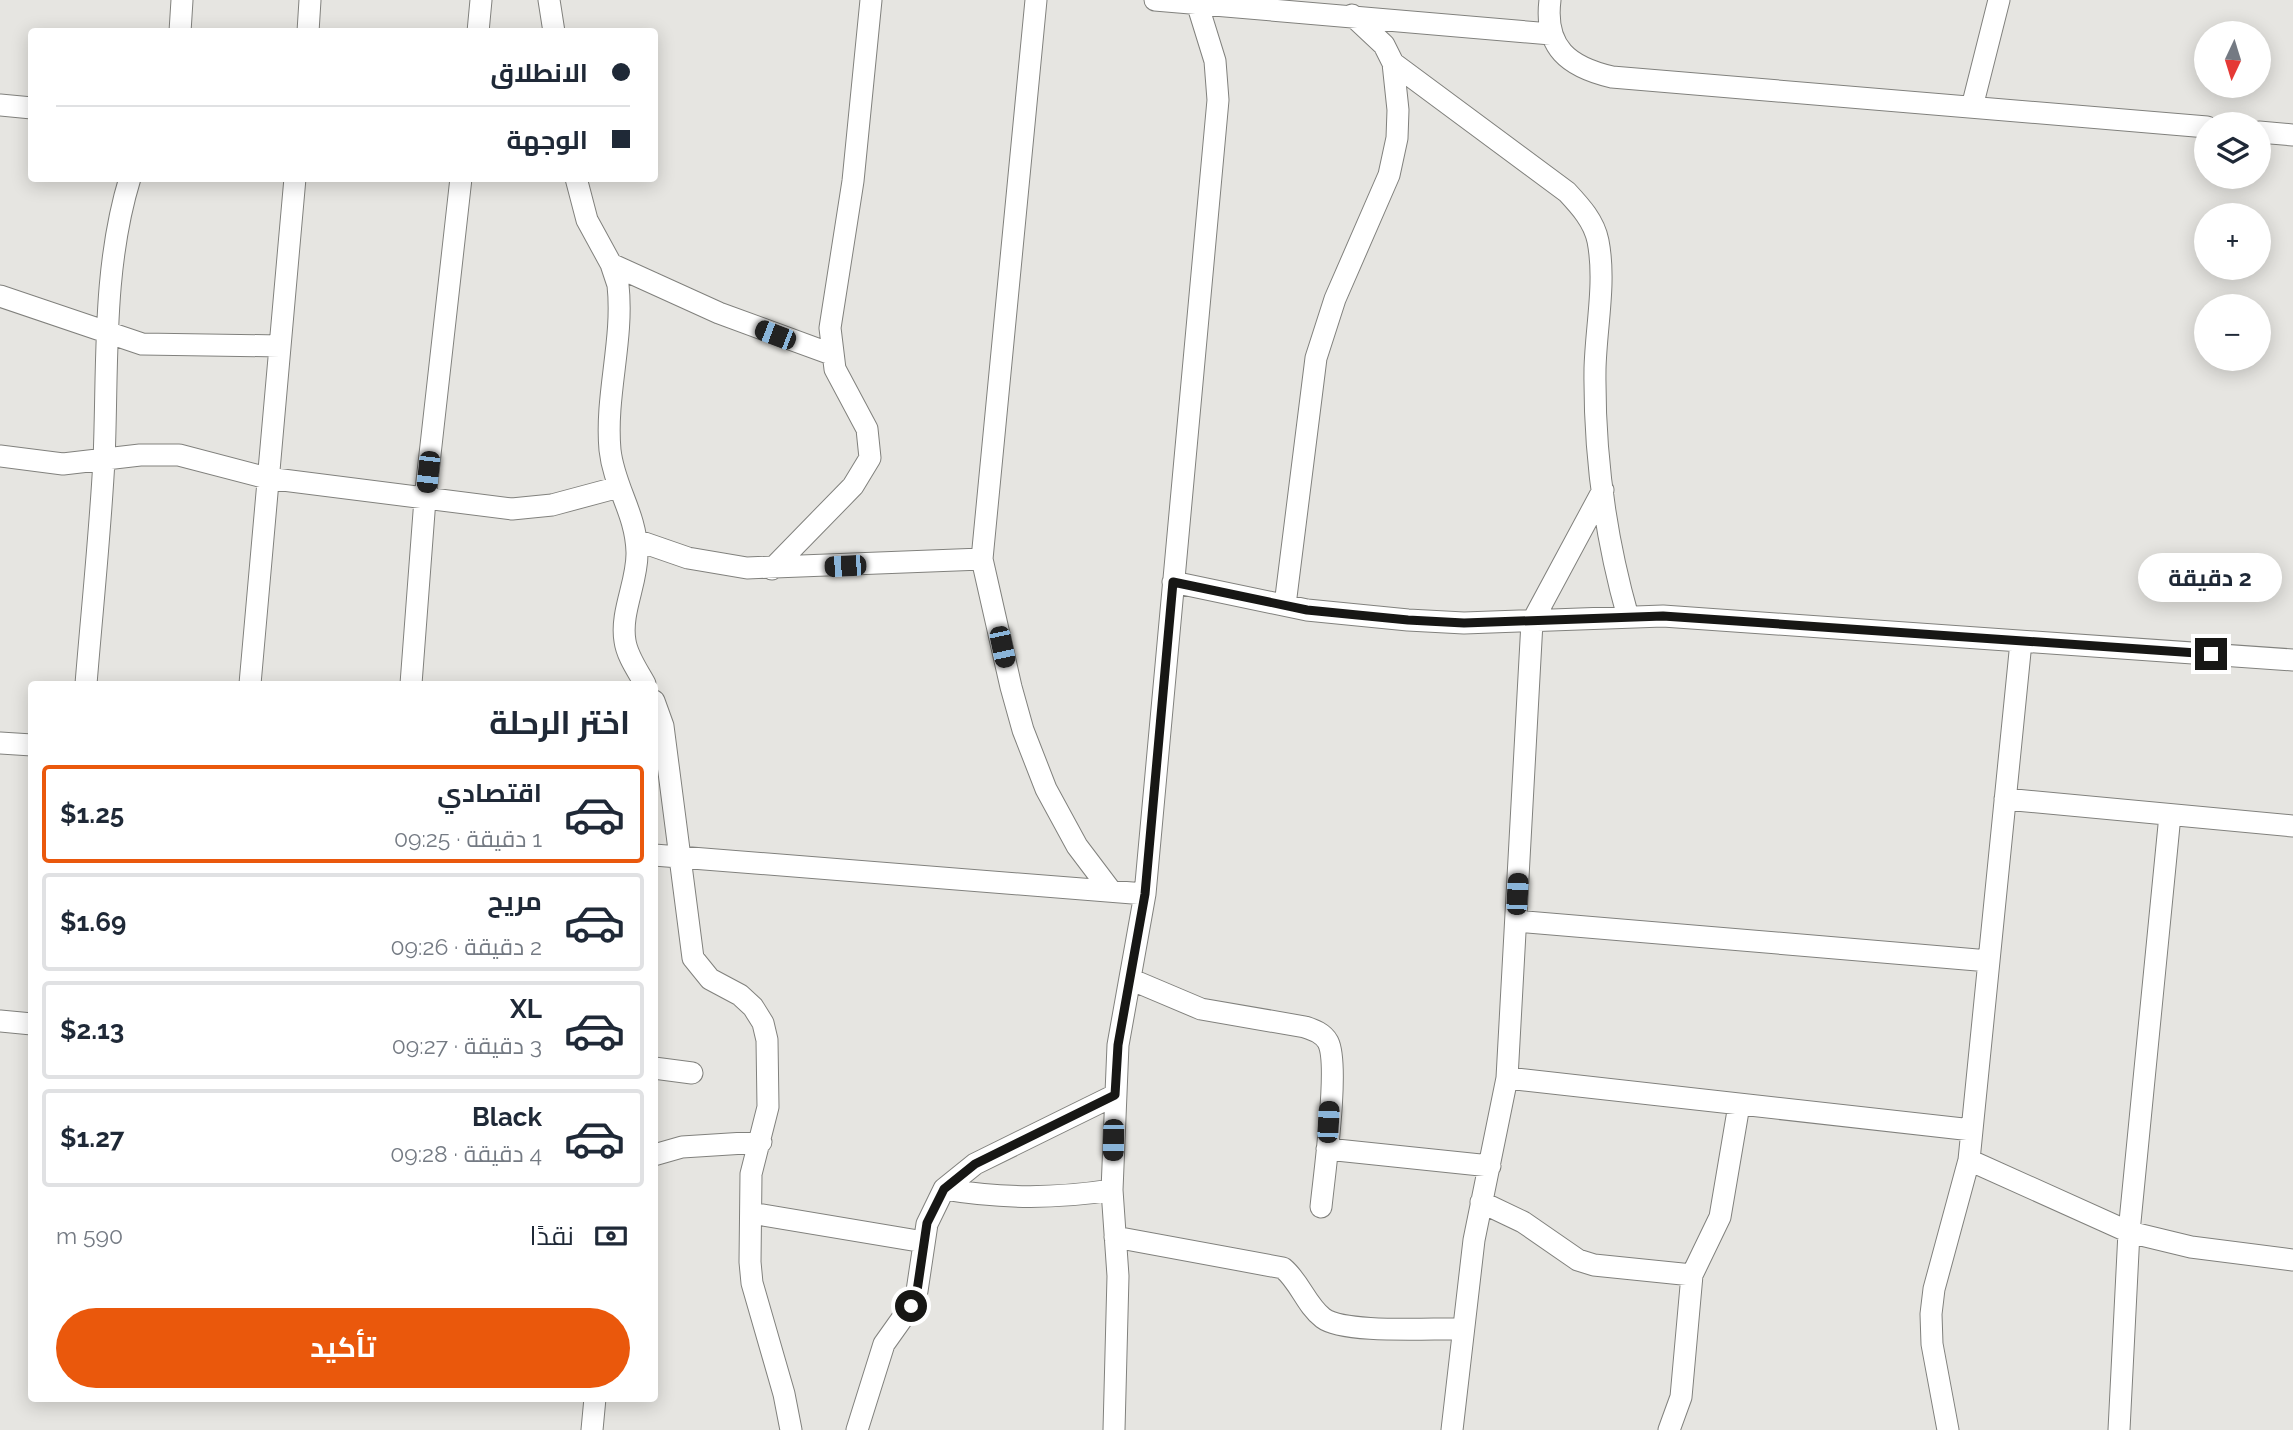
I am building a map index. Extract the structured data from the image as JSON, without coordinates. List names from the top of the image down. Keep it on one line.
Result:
{"north":"bottom","page":{"map_buttons":["+","−"],"banner":["الانطلاق","الوجهة"],"bubble":"2 دقيقة","heading":"اختر الرحلة","list":[{"name":"اقتصادي","note":"1 دقيقة · 09:25","value":"$1.25"},{"name":"مريح","note":"2 دقيقة · 09:26","value":"$1.69"},{"name":"XL","note":"3 دقيقة · 09:27","value":"$2.13"},{"name":"Black","note":"4 دقيقة · 09:28","value":"$1.27"}],"pay":["نقدًا","590 m"],"buttons":"تأكيد"}}
